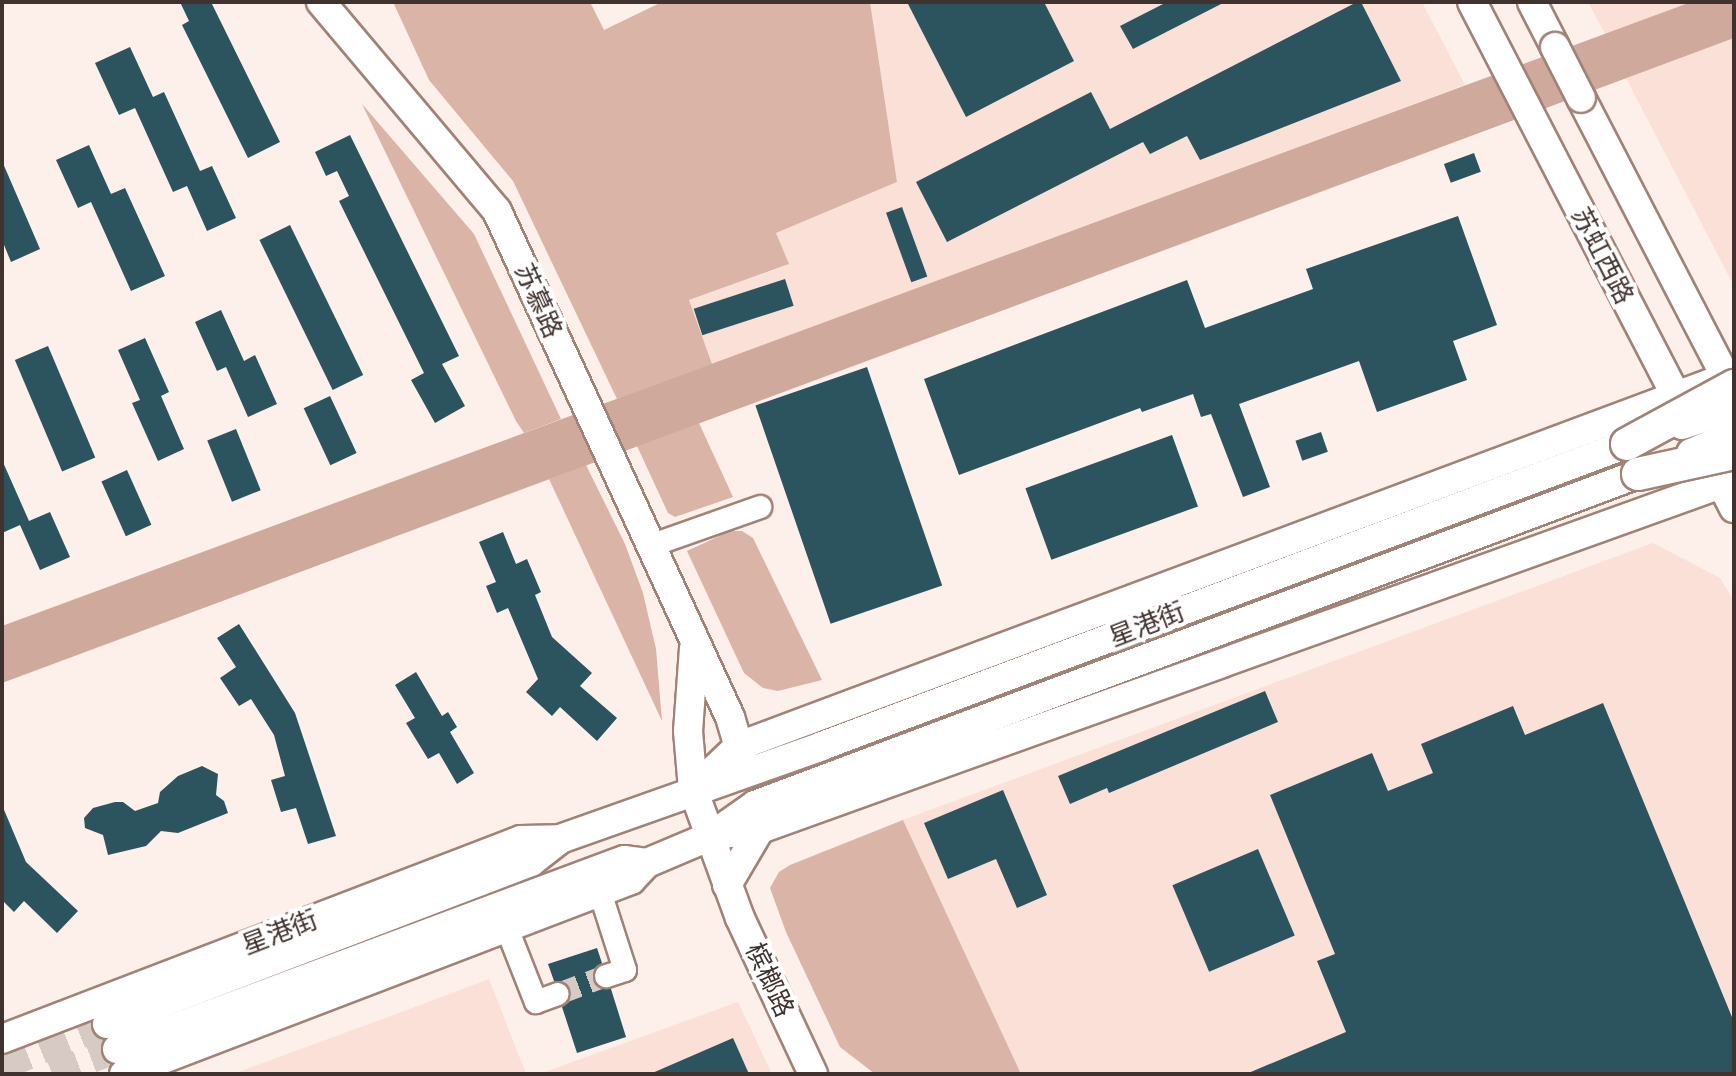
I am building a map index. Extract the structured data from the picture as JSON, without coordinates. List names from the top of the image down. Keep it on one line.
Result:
{"streets":{"main road":["苏虹西路","苏慕路","星港街","槟榔路"]},"crossings":[["苏慕路","星港街"],["苏慕路","槟榔路"]]}
